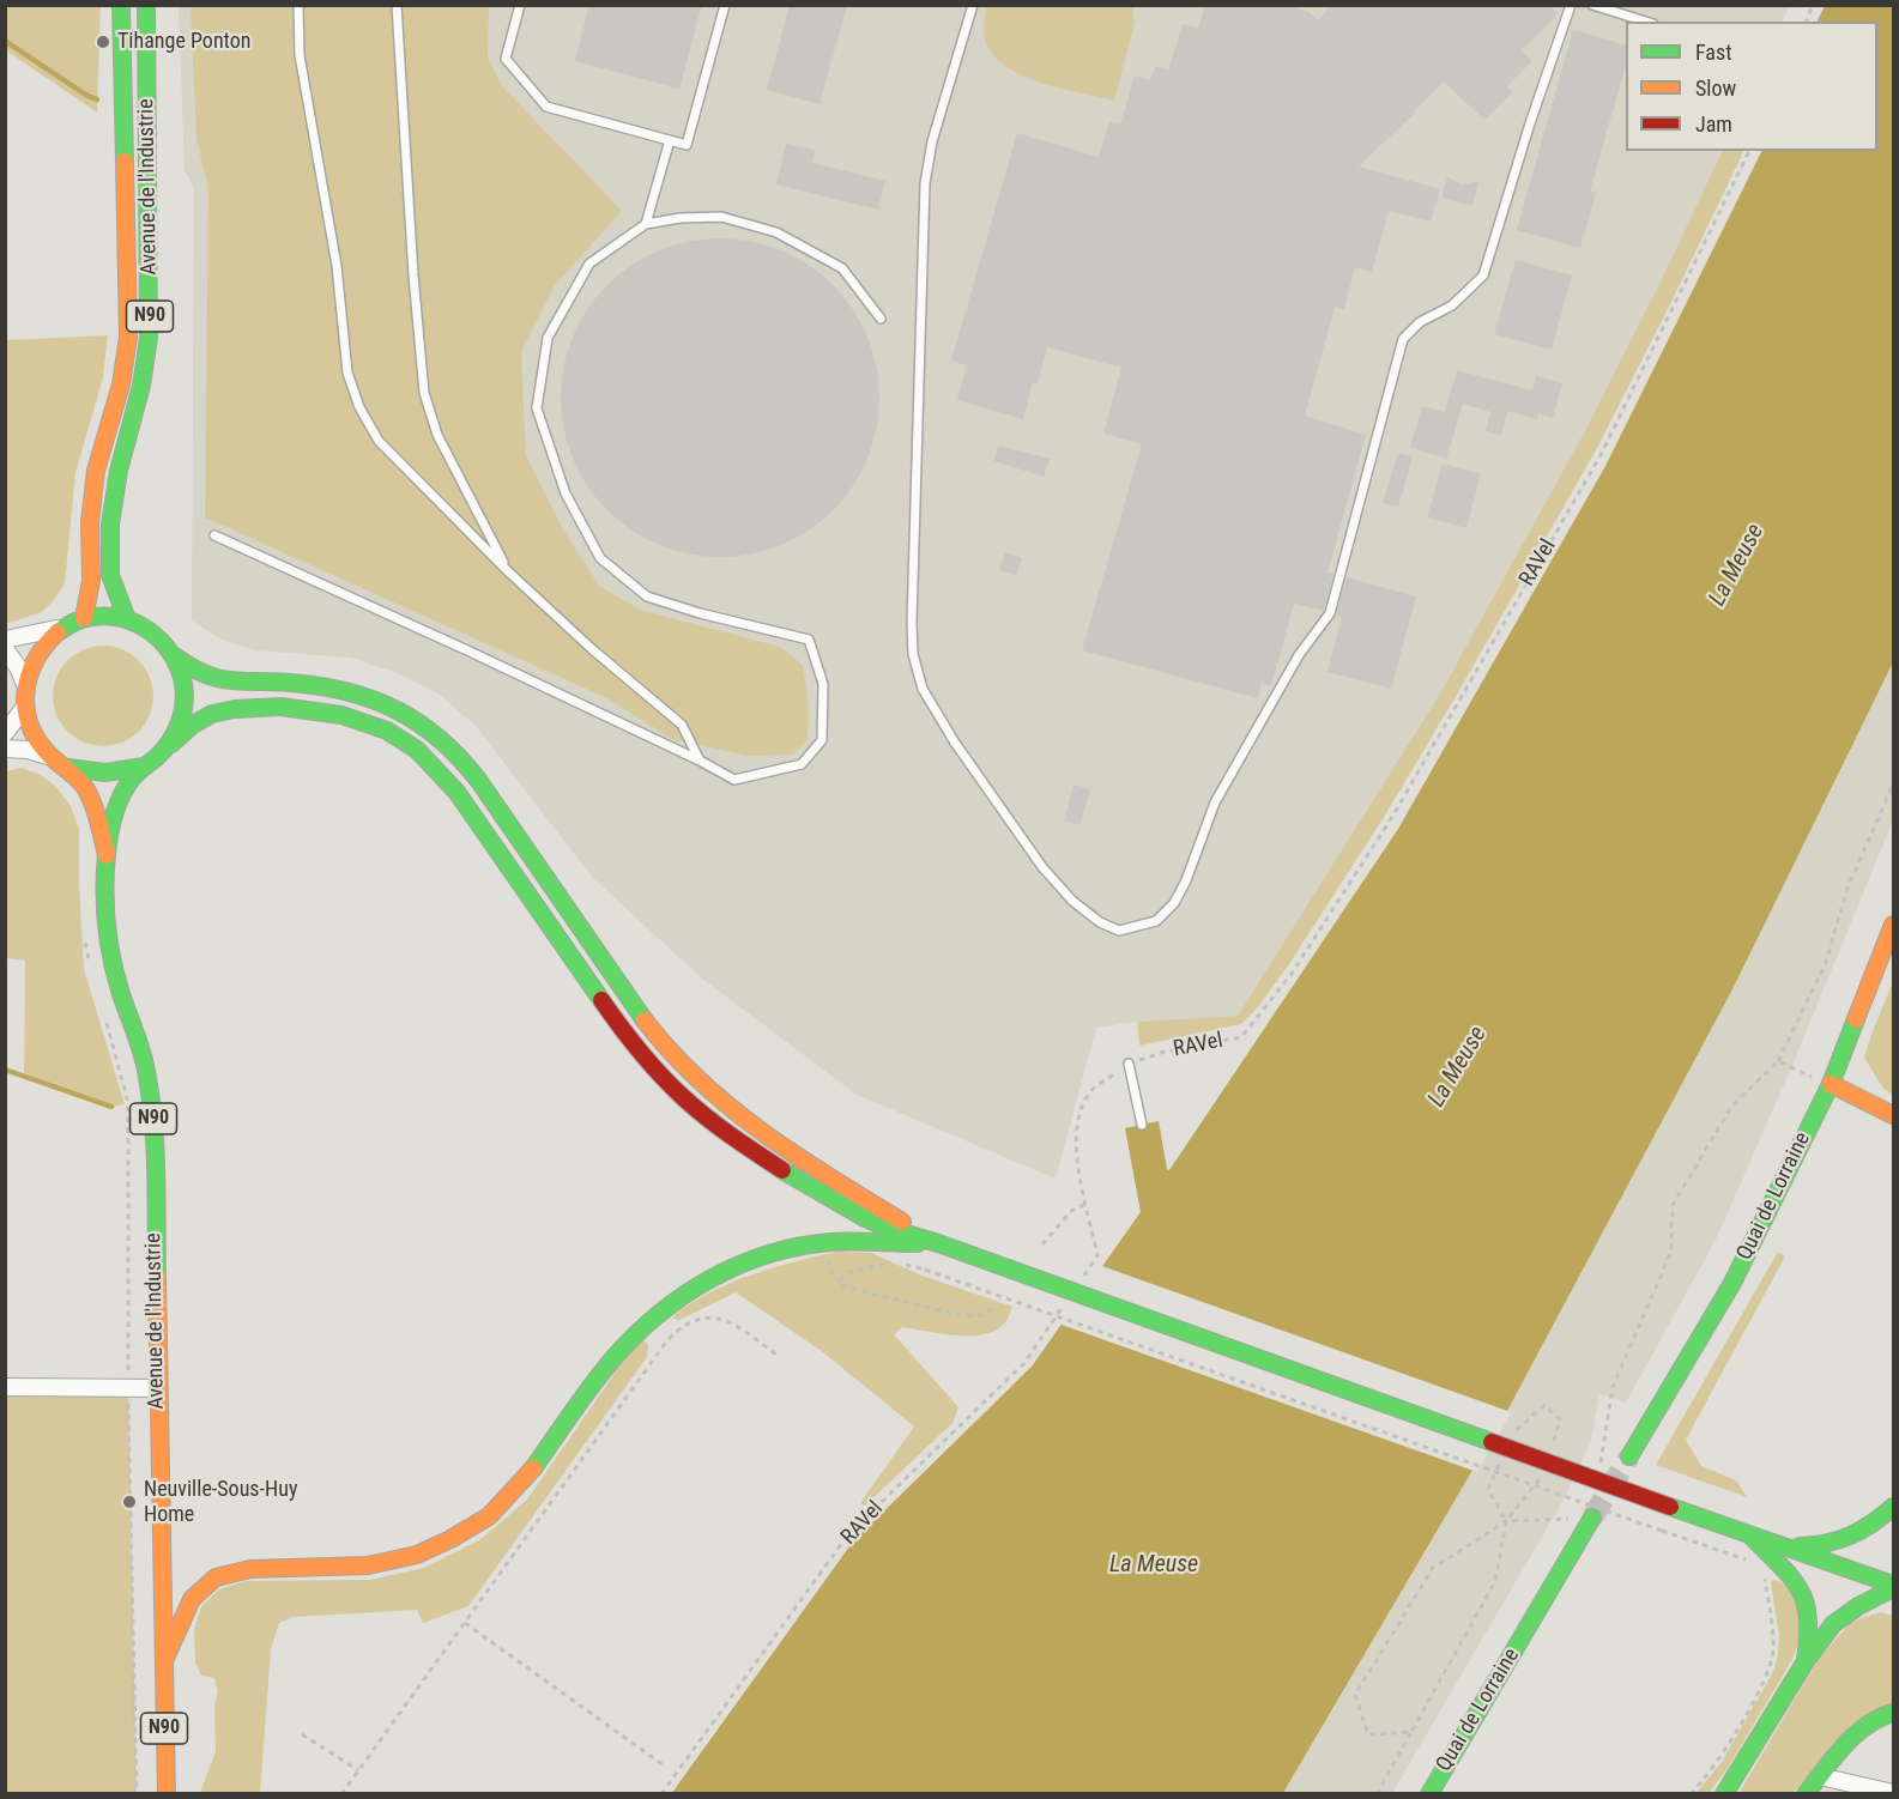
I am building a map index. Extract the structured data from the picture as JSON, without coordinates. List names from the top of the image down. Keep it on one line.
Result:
{"streets":{"main road":["Avenue de l'Industrie","N90","Quai de Lorraine"],"path":["RAVel"]},"crossings":[["Avenue de l'Industrie","N90"]],"water":["La Meuse"],"places":["Tihange Ponton","Neuville-Sous-Huy Home"],"legend":["Fast","Slow","Jam"]}
